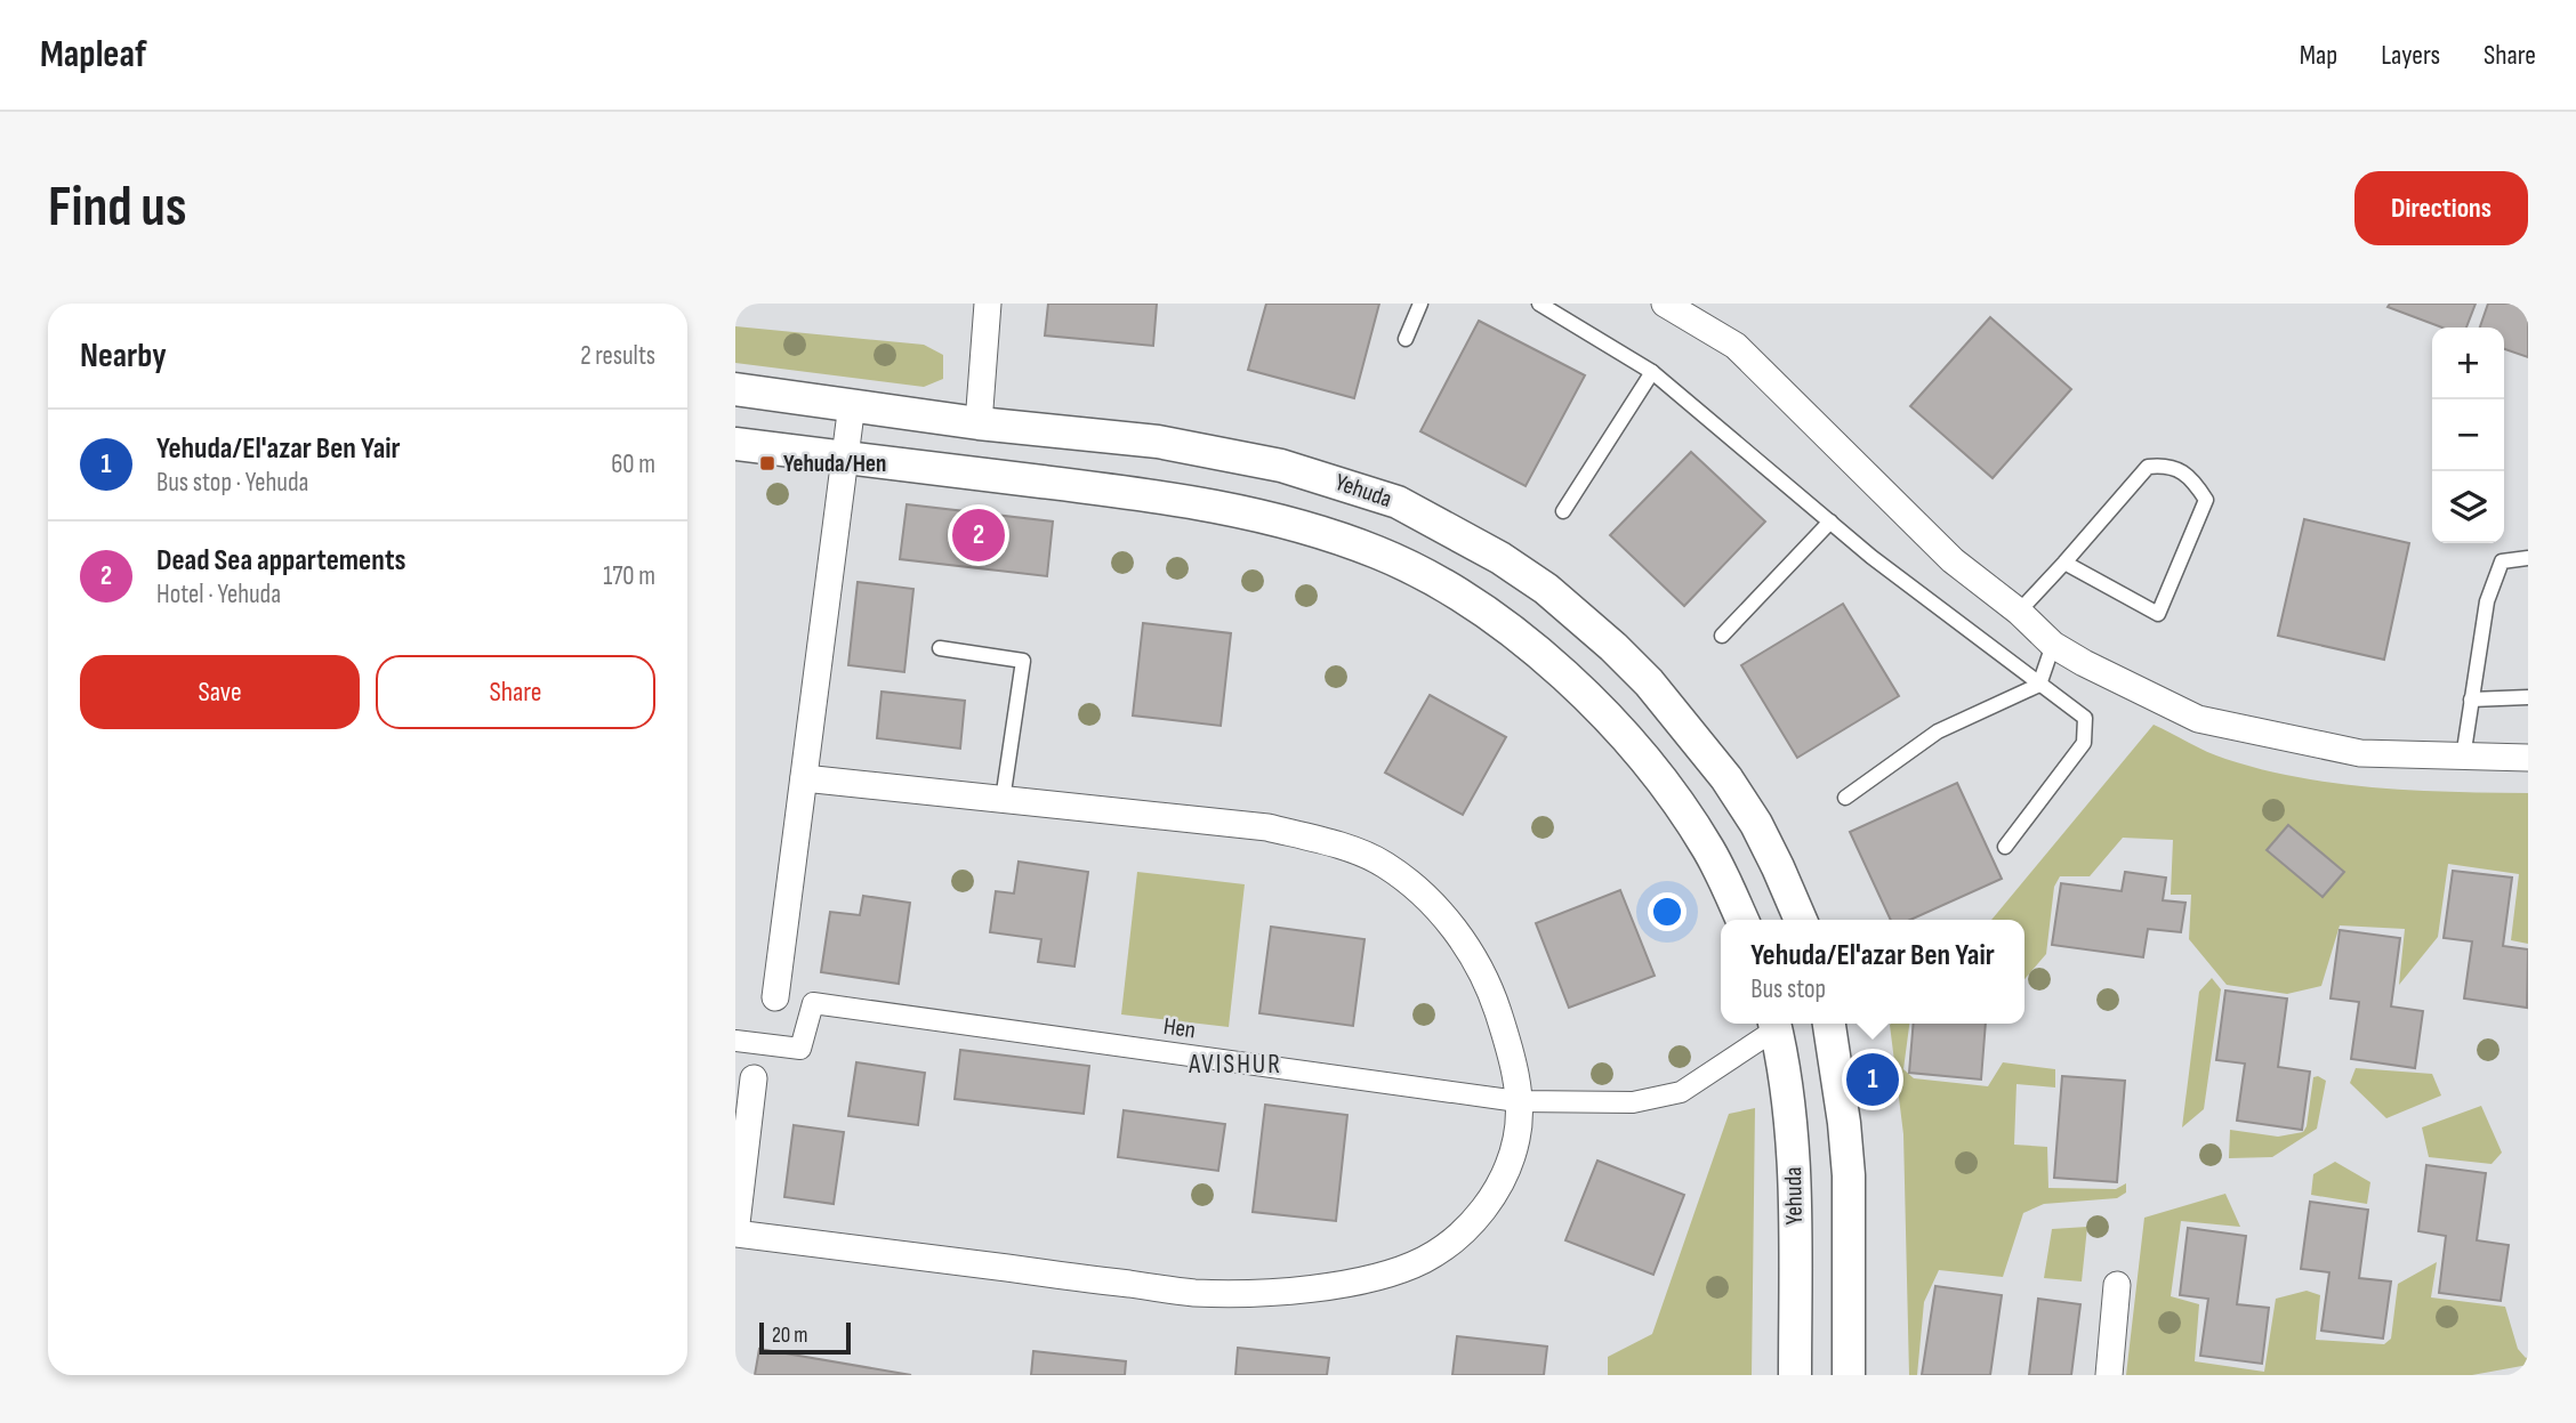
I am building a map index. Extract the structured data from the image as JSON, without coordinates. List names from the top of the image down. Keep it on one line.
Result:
{"streets":{"street":["Yehuda","Hen"]},"crossings":[["Yehuda","Hen"]],"districts":["AVISHUR"],"places":{"transit":["Yehuda/Hen"]},"scale_bar":"20 m","page":{"header":"Mapleaf","nav":["Map","Layers","Share"],"buttons":["Directions",["Save","Share"]],"title":"Find us","heading":["Nearby","2 results"],"map_buttons":["+","−"],"list":[{"mark":"1","name":"Yehuda/El'azar Ben Yair","note":"Bus stop · Yehuda","value":"60 m"},{"mark":"2","name":"Dead Sea appartements","note":"Hotel · Yehuda","value":"170 m"}],"pins":["2","1"],"popup":["Yehuda/El'azar Ben Yair","Bus stop"],"scale":"20 m"}}
